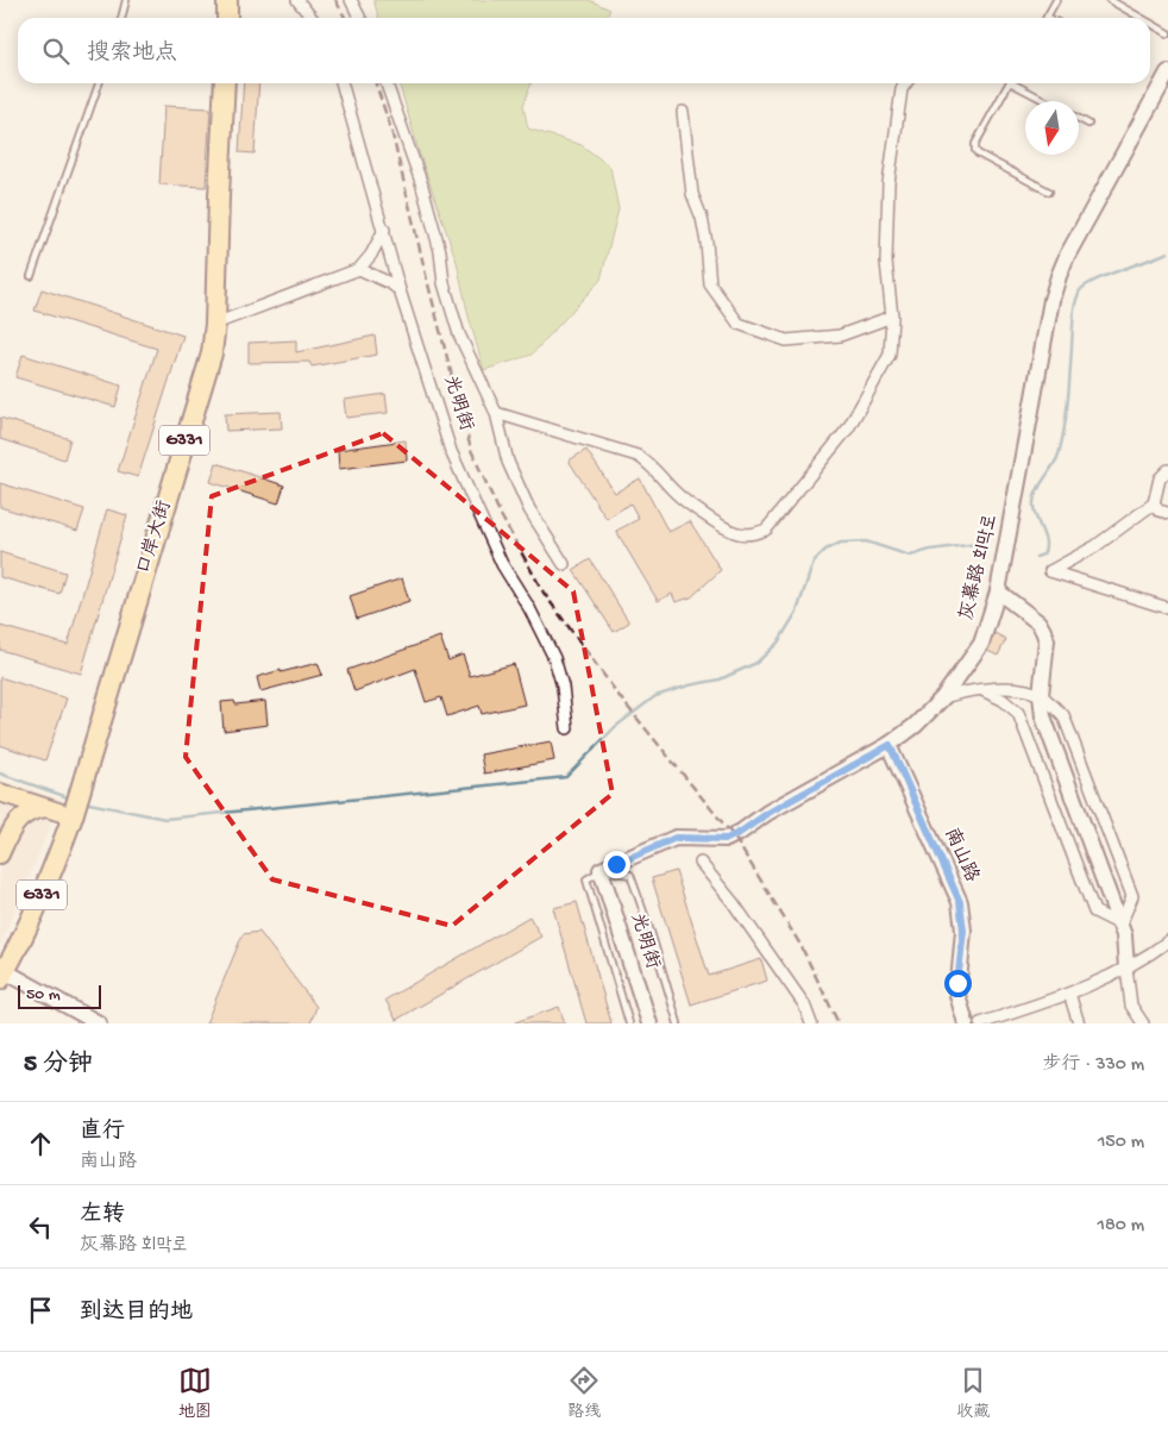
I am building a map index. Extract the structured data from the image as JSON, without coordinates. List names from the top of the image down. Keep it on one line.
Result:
{"streets":{"highway":["G331","口岸大街"],"street":["光明街","灰幕路 회막로","南山路"]},"crossings":[["光明街","灰幕路 회막로"],["灰幕路 회막로","南山路"]],"scale_bar":"50 m","north":"bottom","page":{"search":"搜索地点","scale":"50 m","heading":["5 分钟","步行 · 330 m"],"list":[["直行","南山路","150 m"],["左转","灰幕路 회막로","180 m"],"到达目的地"],"nav":["地图","路线","收藏"]}}
